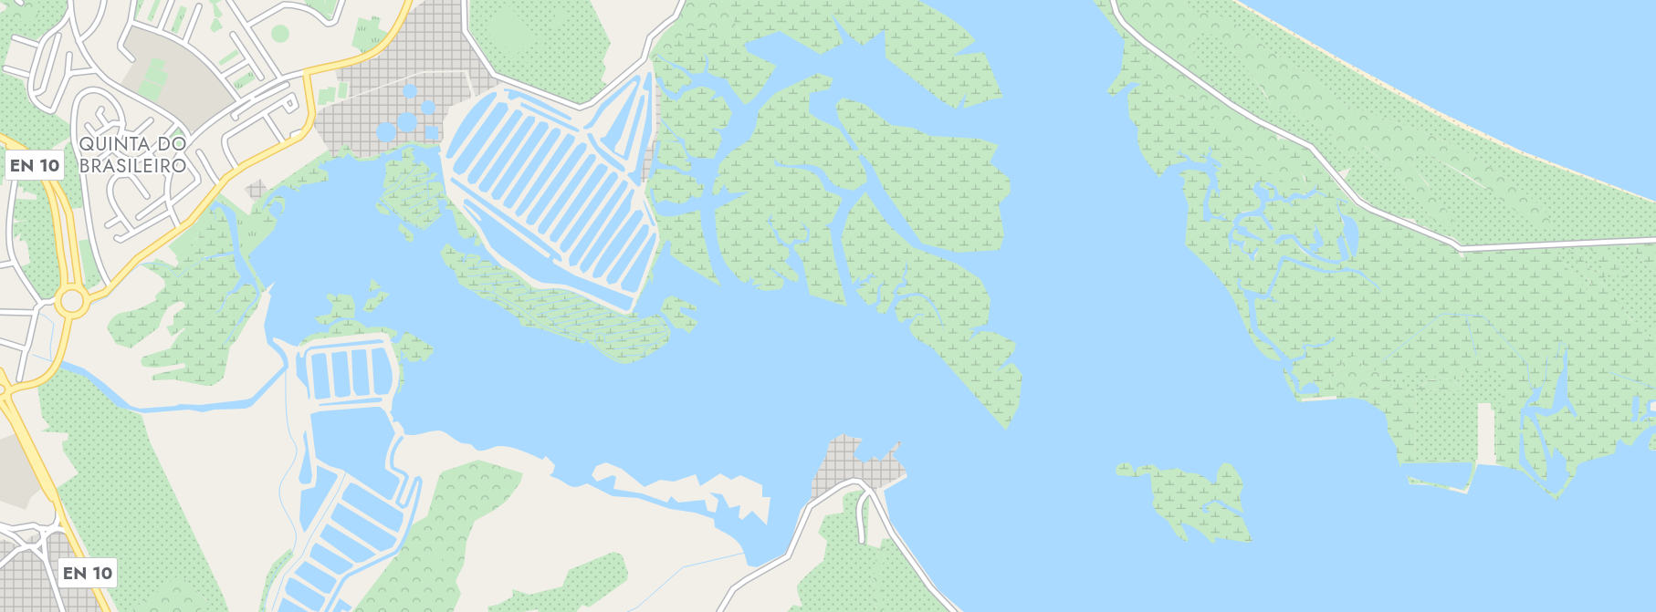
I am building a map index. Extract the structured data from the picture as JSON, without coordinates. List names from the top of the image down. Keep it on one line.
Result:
{"streets":{"main road":["EN 10"]},"districts":["QUINTA DO BRASILEIRO"]}
